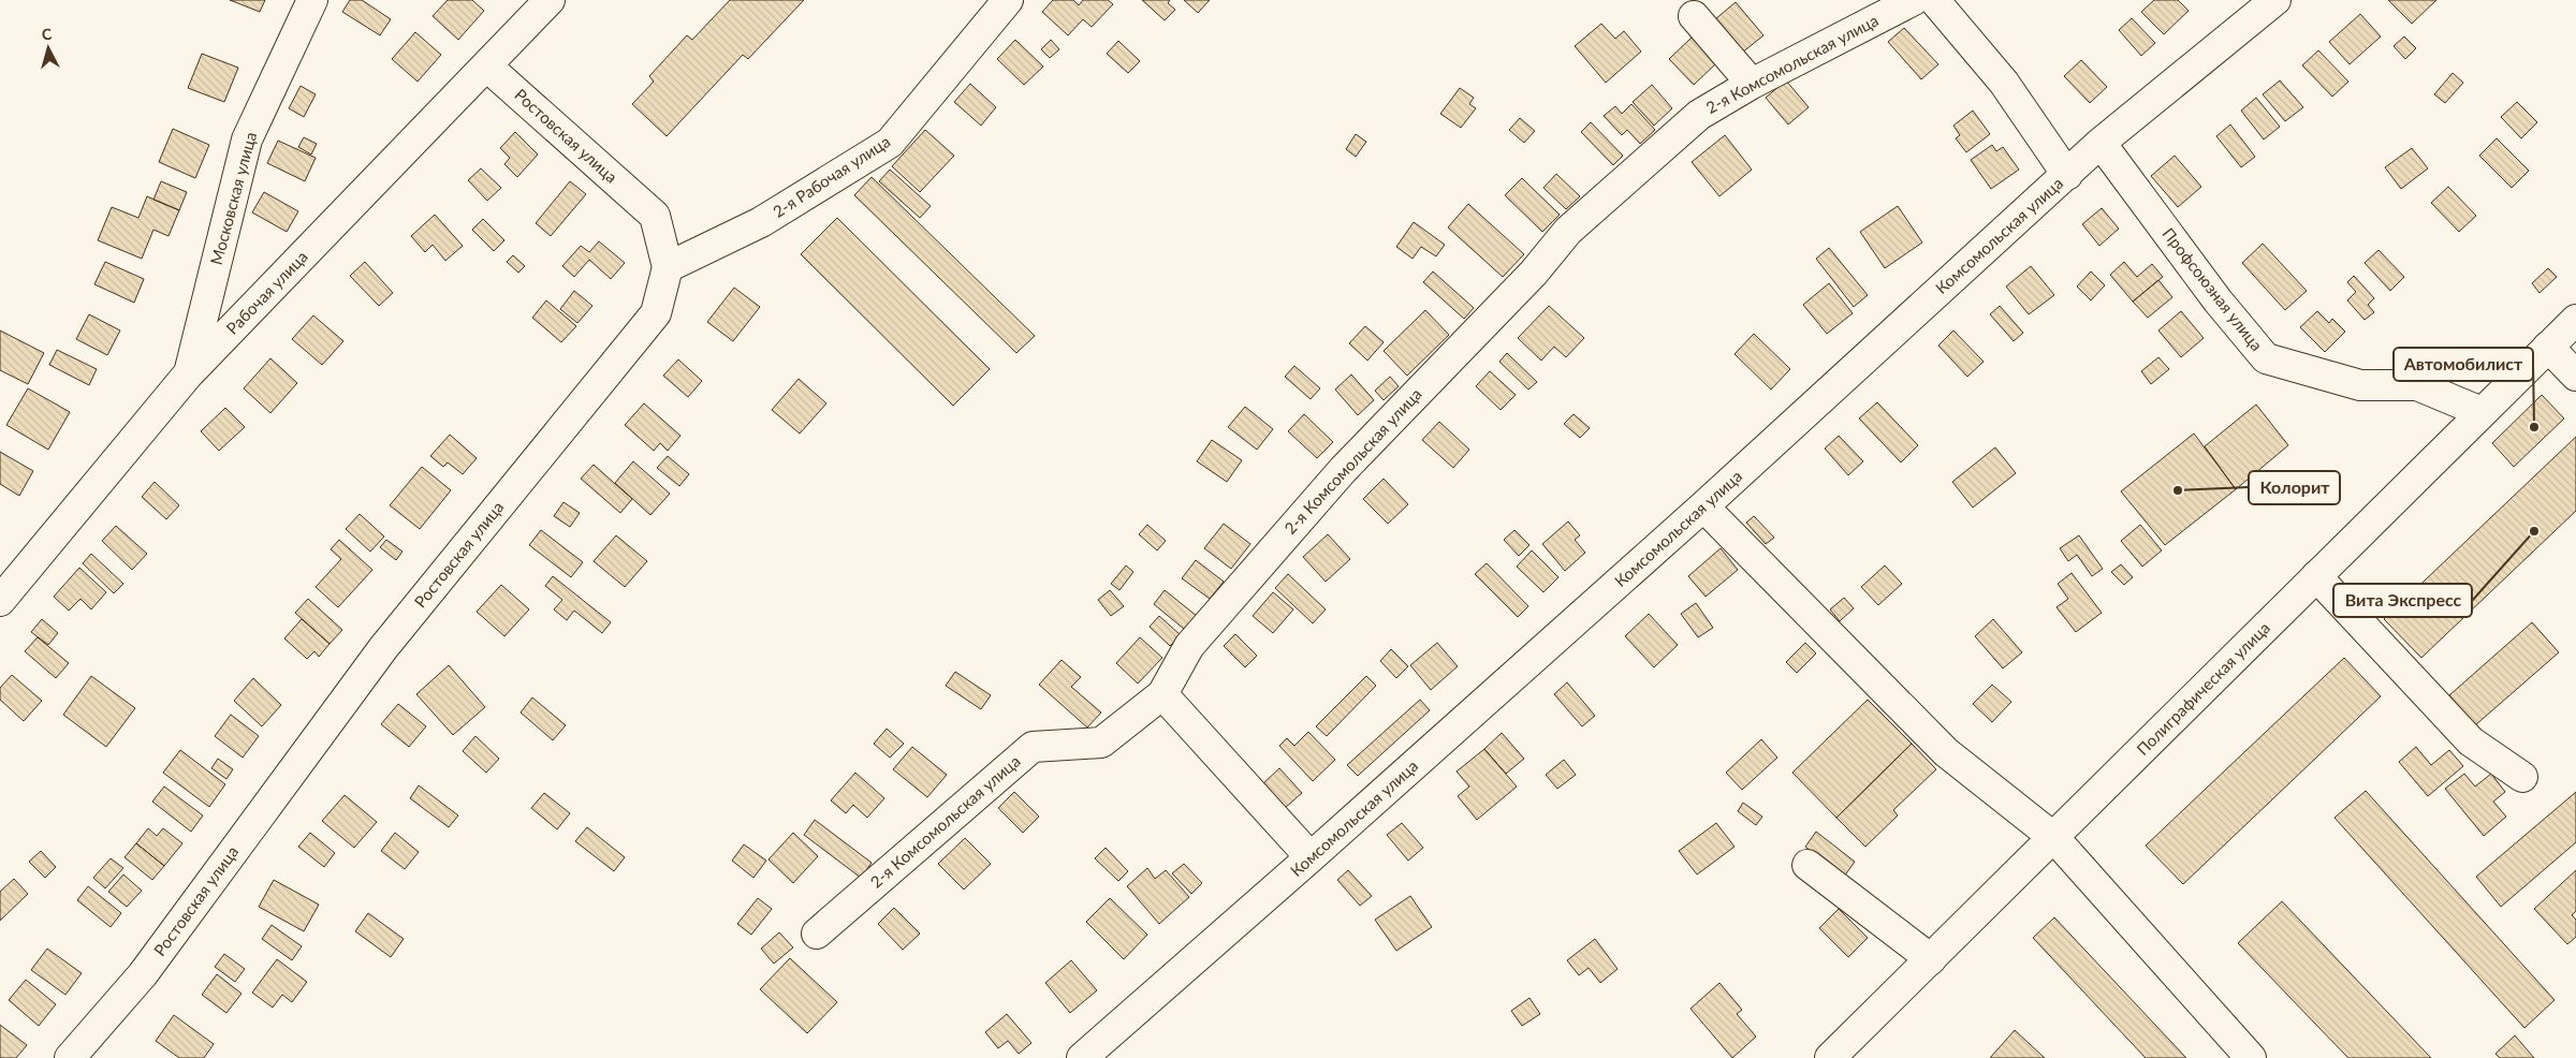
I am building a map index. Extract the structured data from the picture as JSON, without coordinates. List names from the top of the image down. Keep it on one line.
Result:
{"streets":{"street":["2-я Комсомольская улица","Ростовская улица","2-я Рабочая улица","Московская улица","Комсомольская улица","Профсоюзная улица","Рабочая улица","Полиграфическая улица"]},"crossings":[["Ростовская улица","2-я Рабочая улица"],["Ростовская улица","Рабочая улица"],["Московская улица","Рабочая улица"],["Комсомольская улица","Профсоюзная улица"],["Профсоюзная улица","Полиграфическая улица"]],"places":["Автомобилист","Колорит","Вита Экспресс"],"north":"top"}
